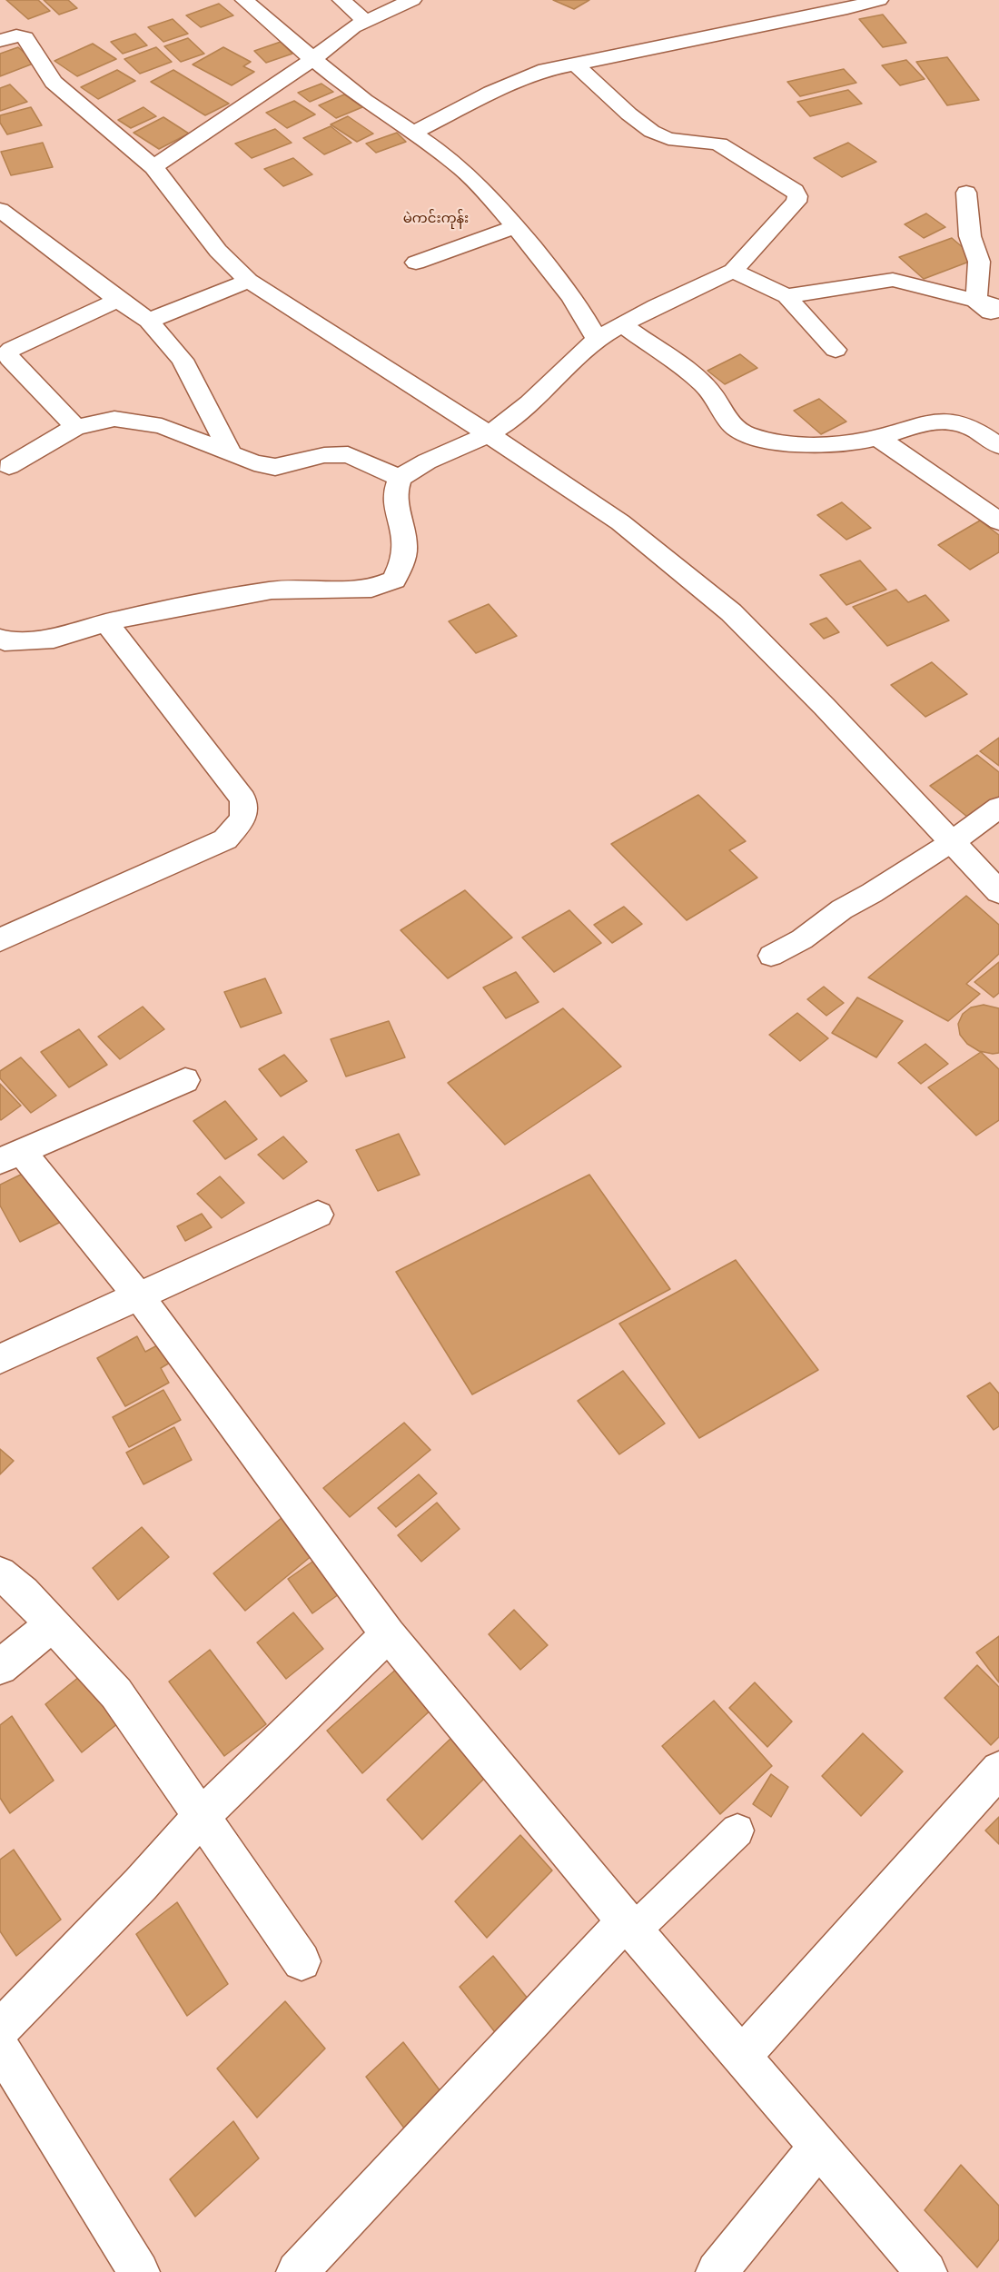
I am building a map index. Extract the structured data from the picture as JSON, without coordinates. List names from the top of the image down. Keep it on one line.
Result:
{"districts":["မဲကင်းကုန်း"]}
